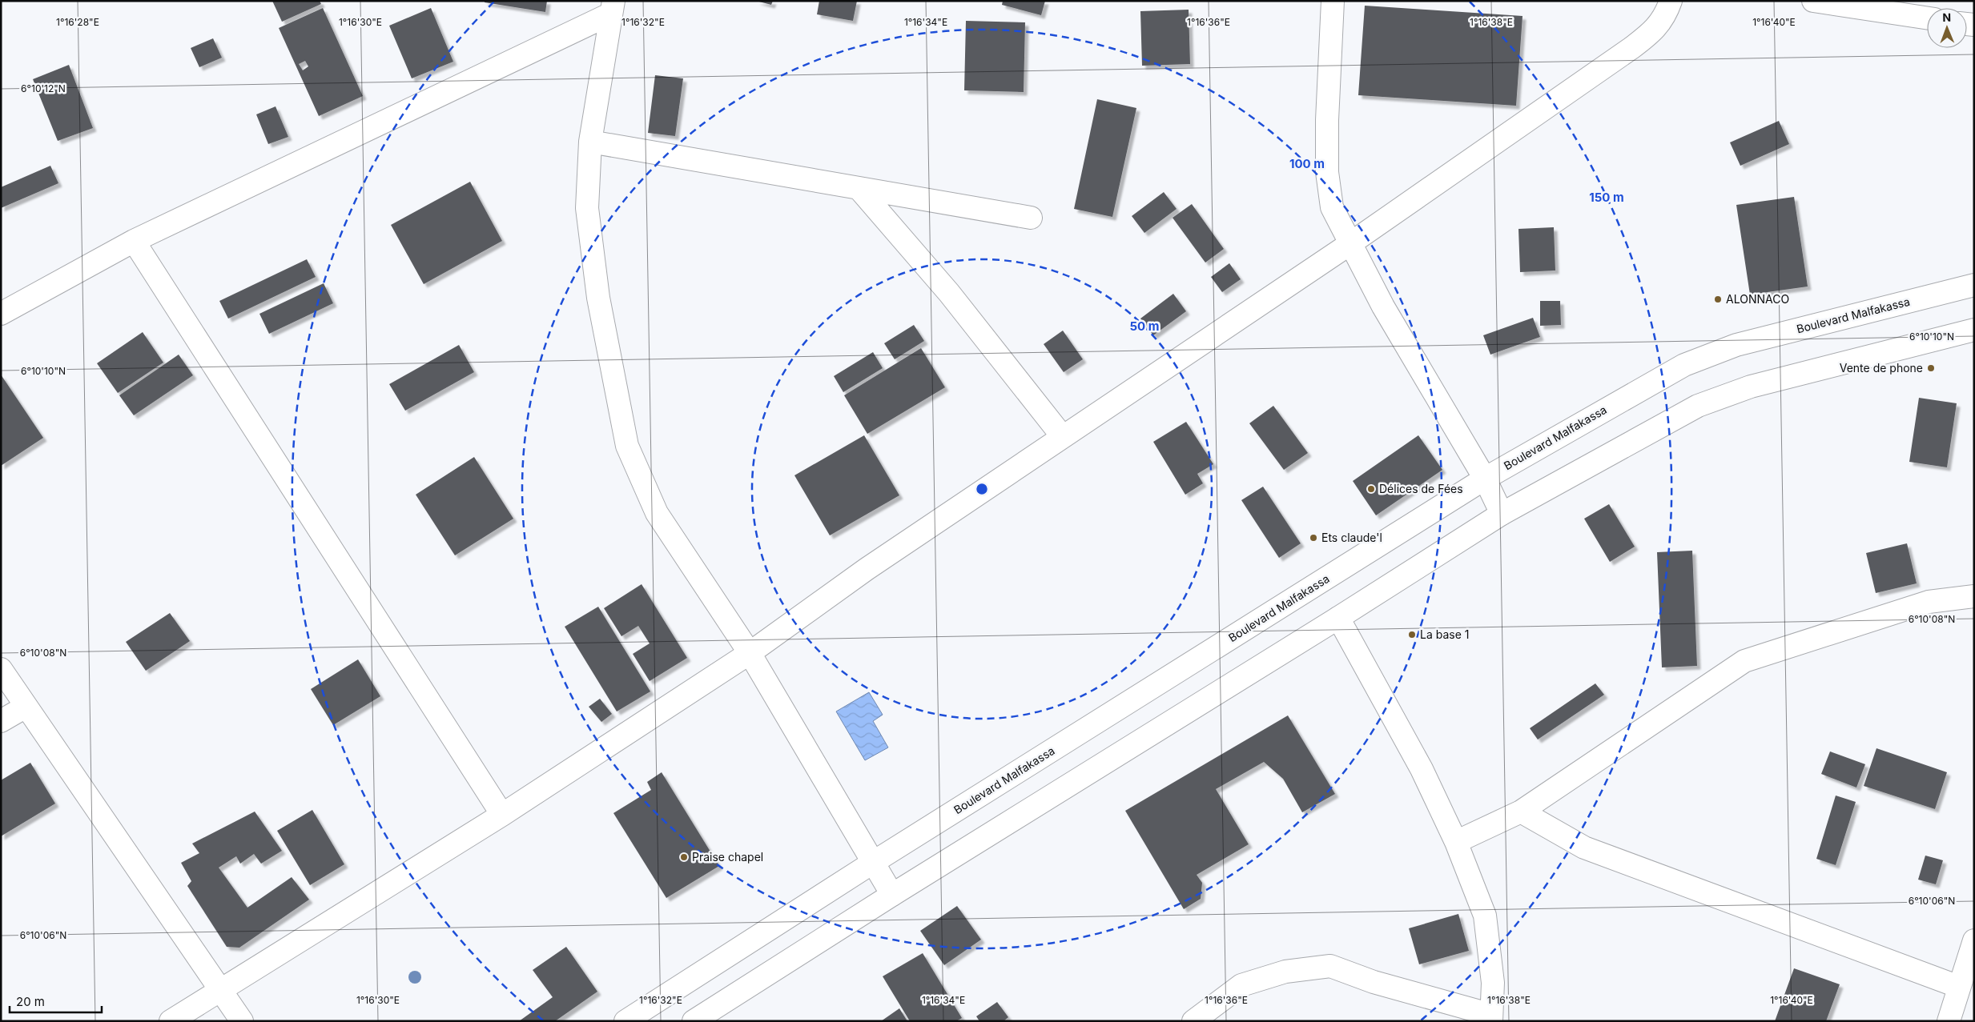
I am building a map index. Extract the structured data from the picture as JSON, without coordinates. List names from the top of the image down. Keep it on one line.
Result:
{"streets":{"street":["Boulevard Malfakassa"]},"places":["ALONNACO","Vente de phone","Délices de Fées","Ets claude'l","La base 1","Praise chapel"],"scale_bar":"20 m","north":"top","coordinates":["1°16'28\"E","1°16'30\"E","1°16'32\"E","1°16'34\"E","1°16'36\"E","1°16'38\"E","1°16'40\"E","6°10'12\"N","6°10'10\"N","6°10'08\"N","6°10'06\"N"],"rings":["100 m","150 m","50 m"]}
